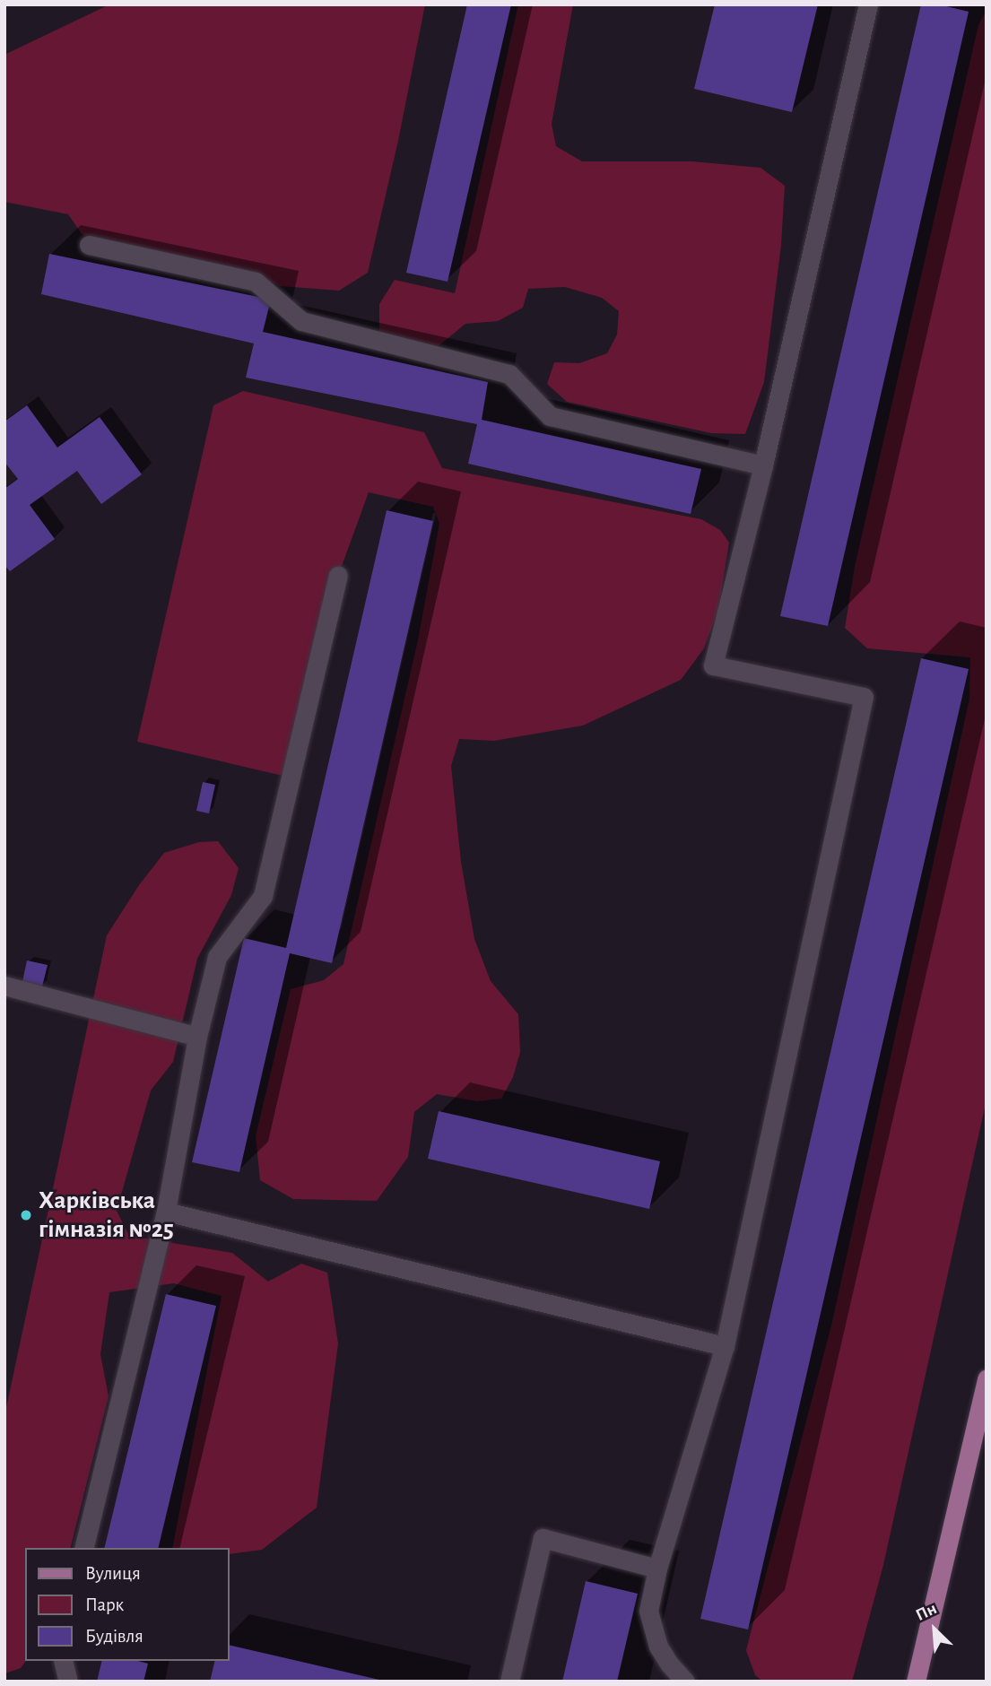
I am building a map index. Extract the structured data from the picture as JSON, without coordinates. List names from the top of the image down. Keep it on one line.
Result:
{"places":["Харківська гімназія №25"],"legend":["Вулиця","Парк","Будівля"],"north":"top left"}
